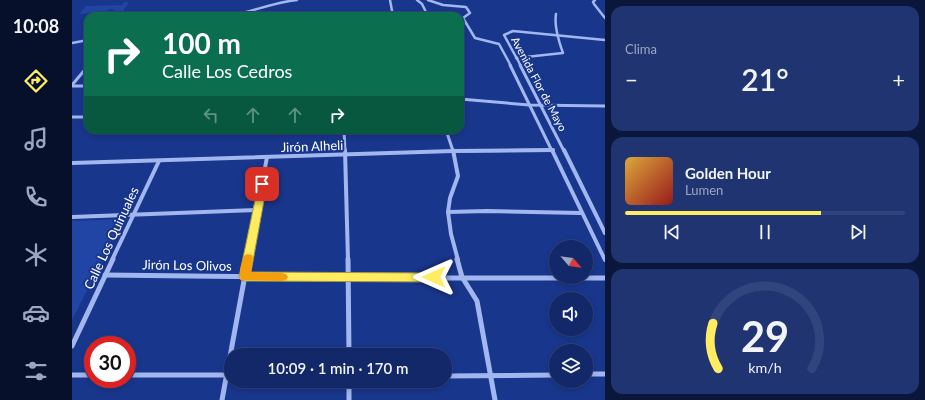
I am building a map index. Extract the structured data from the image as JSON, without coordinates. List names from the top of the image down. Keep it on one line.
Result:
{"streets":{"street":["Avenida Flor de Mayo","Jirón Alheli","Calle Los Quinuales","Jirón Los Olivos"]},"crossings":[["Avenida Flor de Mayo","Jirón Alheli"],["Jirón Alheli","Calle Los Quinuales"],["Calle Los Quinuales","Jirón Los Olivos"]],"north":"bottom right","page":{"tabs":"10:08","tile":"Clima","turn":["100 m","Calle Los Cedros"],"heat":["−","21°","+"],"song":["Golden Hour","Lumen"],"limit":"30","trip":"10:09 · 1 min · 170 m","gauge":["29","km/h"]}}
